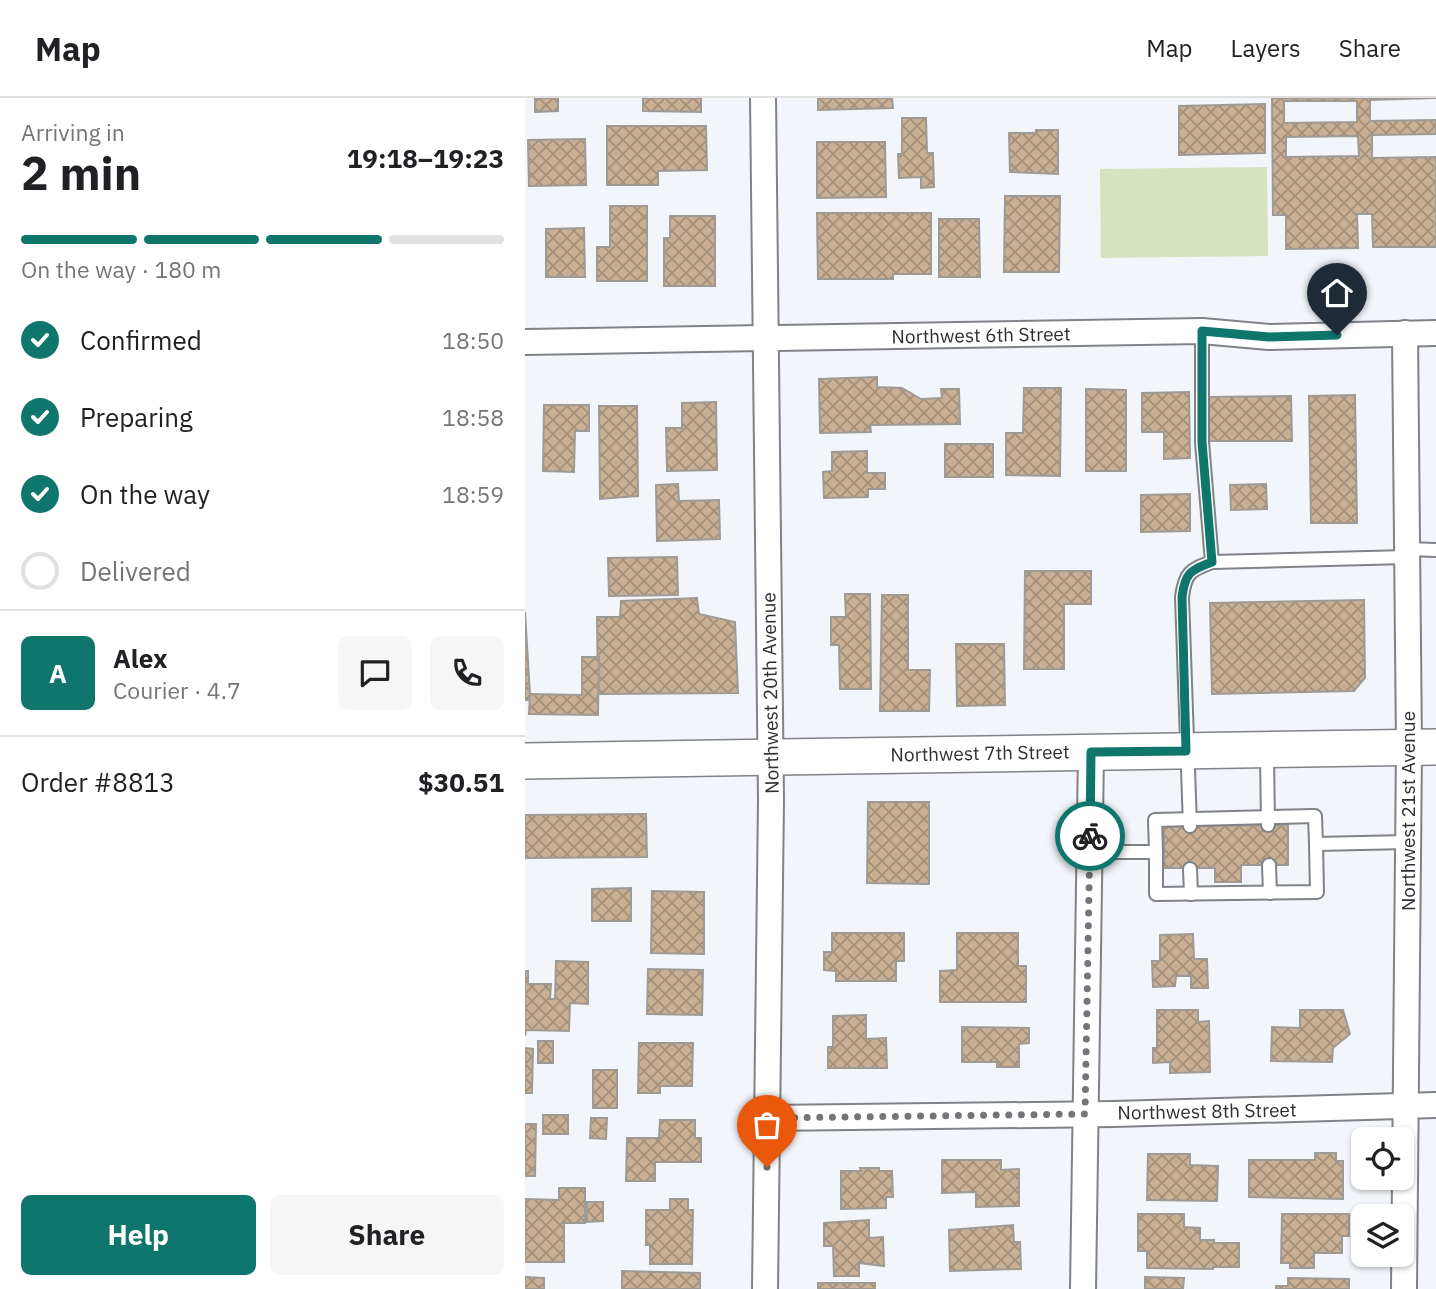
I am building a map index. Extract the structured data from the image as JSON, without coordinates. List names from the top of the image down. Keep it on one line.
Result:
{"streets":{"main road":["Northwest 7th Street"],"street":["Northwest 6th Street","Northwest 20th Avenue","Northwest 21st Avenue","Northwest 8th Street"]},"crossings":[["Northwest 6th Street","Northwest 20th Avenue"],["Northwest 6th Street","Northwest 21st Avenue"],["Northwest 20th Avenue","Northwest 7th Street"],["Northwest 20th Avenue","Northwest 8th Street"],["Northwest 7th Street","Northwest 21st Avenue"],["Northwest 21st Avenue","Northwest 8th Street"]],"page":{"header":"Map","nav":["Map","Layers","Share"],"heading":["2 min","Arriving in","19:18–19:23"],"panel":["Alex","Courier · 4.7","Order #8813","$30.51"],"bar":"On the way · 180 m","list":[["Confirmed","18:50"],["Preparing","18:58"],["On the way","18:59"],"Delivered"],"round":"A","buttons":["Help","Share"]}}
